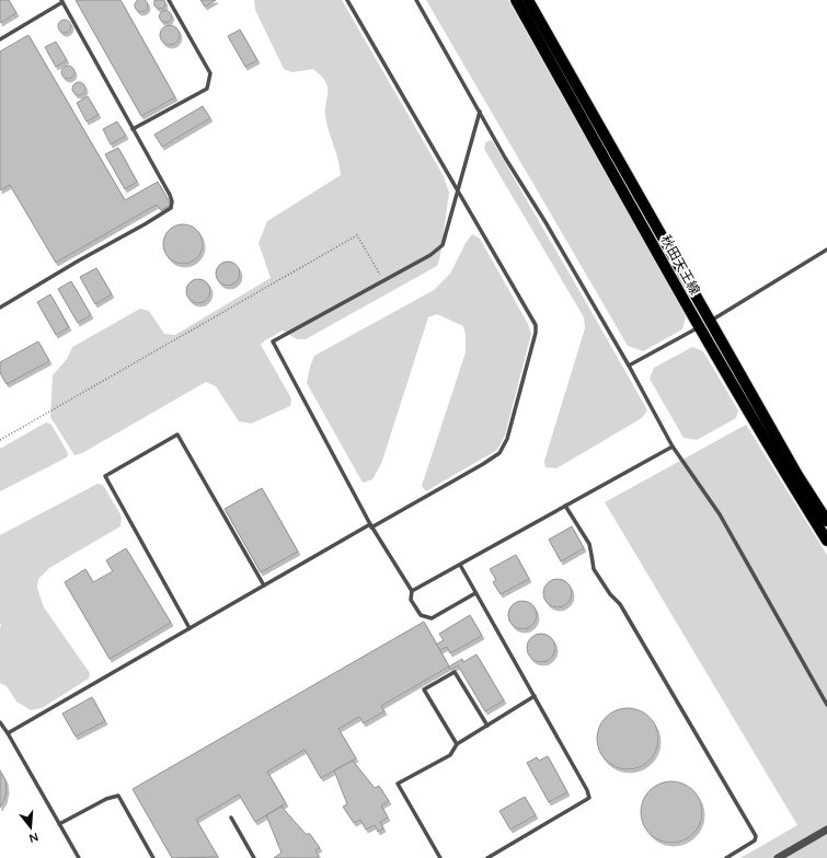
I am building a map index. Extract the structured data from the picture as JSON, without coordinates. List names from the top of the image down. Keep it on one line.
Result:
{"streets":{"main road":["秋田天王線"]},"north":"bottom"}
